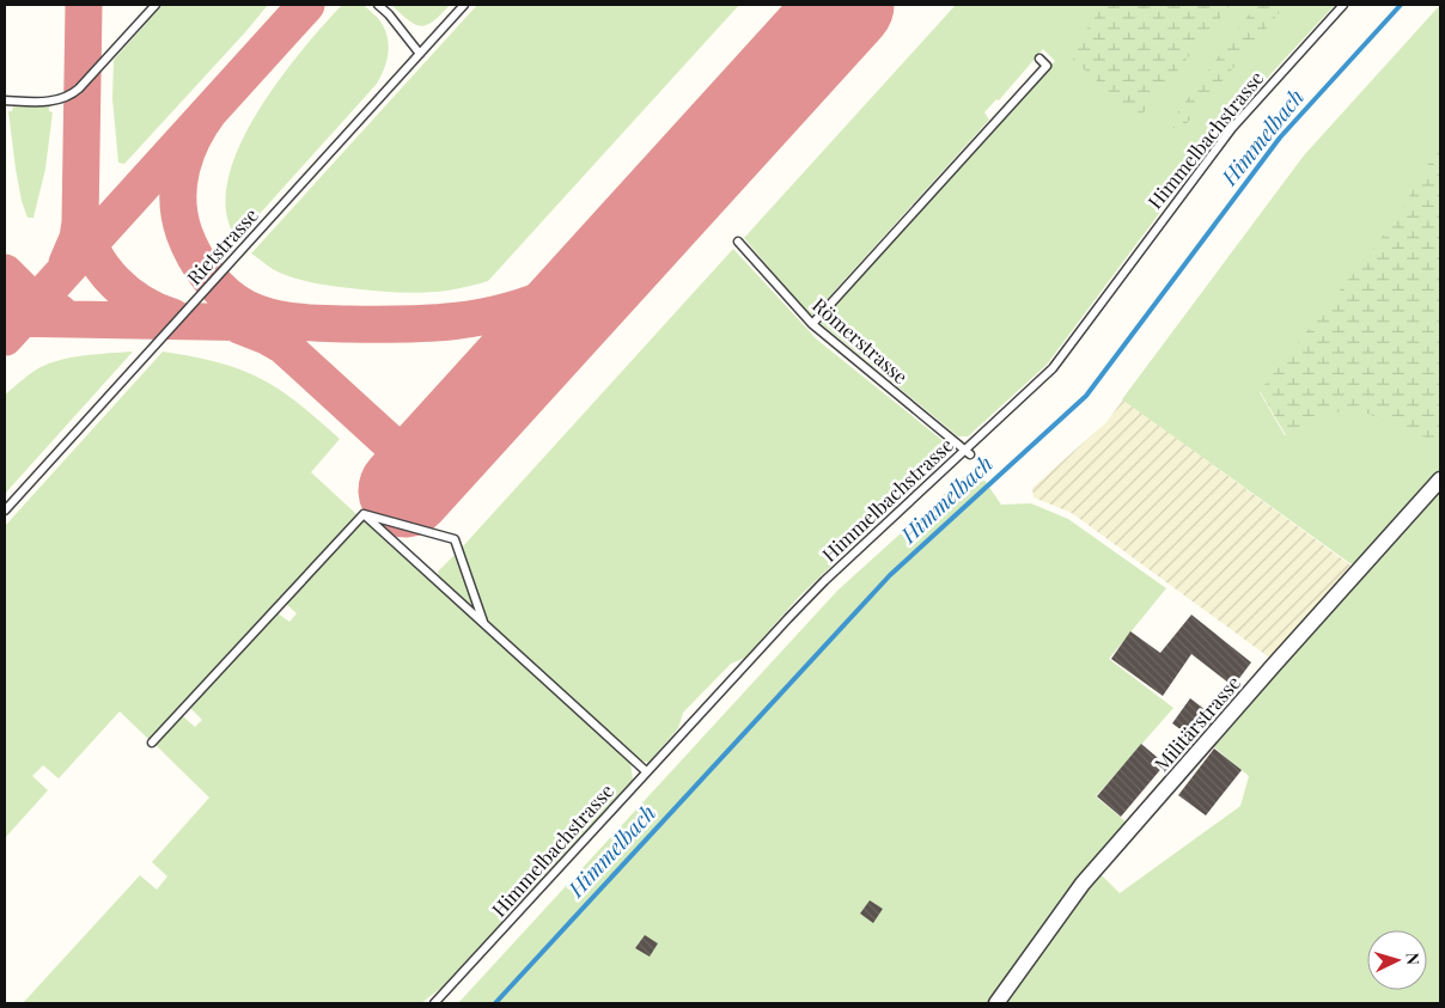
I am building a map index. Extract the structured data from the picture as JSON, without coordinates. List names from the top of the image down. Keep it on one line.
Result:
{"streets":{"street":["Militärstrasse"],"lane":["Himmelbachstrasse","Rietstrasse","Römerstrasse"]},"crossings":[["Himmelbachstrasse","Römerstrasse"]],"water":["Himmelbach"],"north":"right"}
